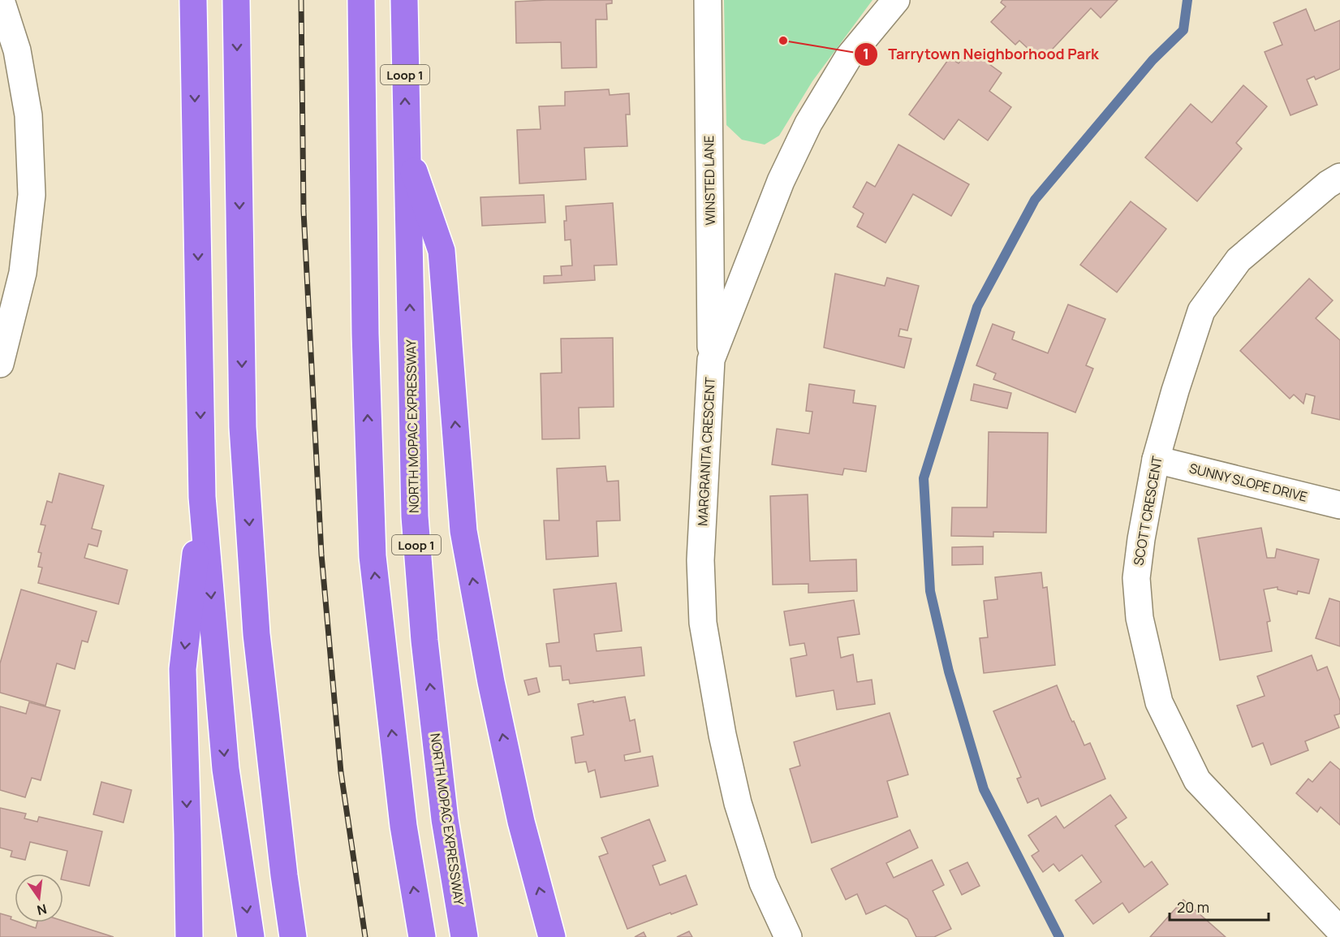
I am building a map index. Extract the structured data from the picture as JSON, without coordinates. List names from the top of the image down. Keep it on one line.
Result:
{"streets":{"highway":["Loop 1","NORTH MOPAC EXPRESSWAY"],"street":["WINSTED LANE","MARGRANITA CRESCENT","SUNNY SLOPE DRIVE","SCOTT CRESCENT"]},"crossings":[["WINSTED LANE","MARGRANITA CRESCENT"],["SUNNY SLOPE DRIVE","SCOTT CRESCENT"]],"places":["Tarrytown Neighborhood Park"],"scale_bar":"20 m","north":"bottom"}
